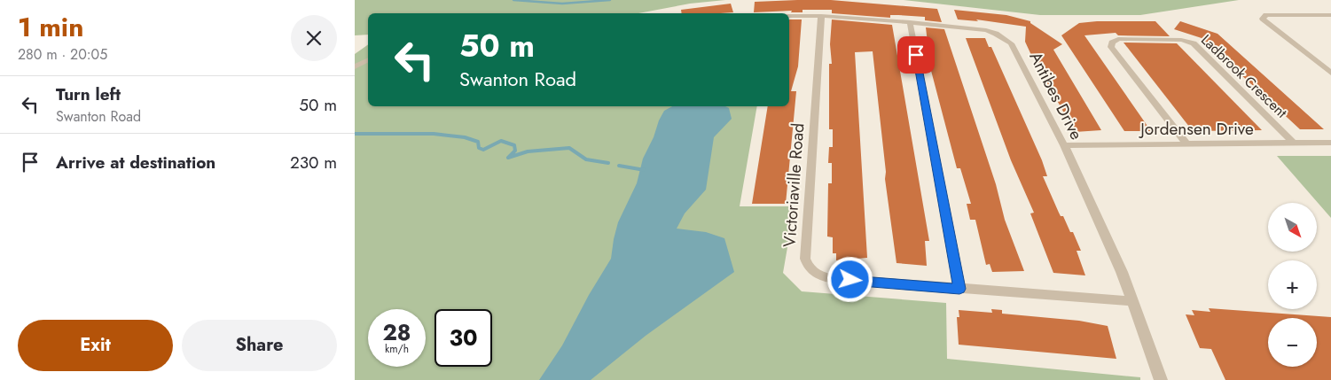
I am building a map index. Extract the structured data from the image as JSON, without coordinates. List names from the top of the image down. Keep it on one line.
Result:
{"streets":{"street":["Ladbrook Crescent","Antibes Drive","Jordensen Drive","Victoriaville Road"]},"crossings":[["Ladbrook Crescent","Jordensen Drive"],["Antibes Drive","Jordensen Drive"],["Antibes Drive","Victoriaville Road"]],"north":"bottom right","page":{"heading":["1 min","280 m · 20:05"],"turn":["50 m","Swanton Road"],"list":[{"name":"Turn left","note":"Swanton Road","value":"50 m"},{"name":"Arrive at destination","value":"230 m"}],"map_buttons":["+","−"],"speed":"28 km/h","limit":"30","buttons":["Exit","Share"]}}
